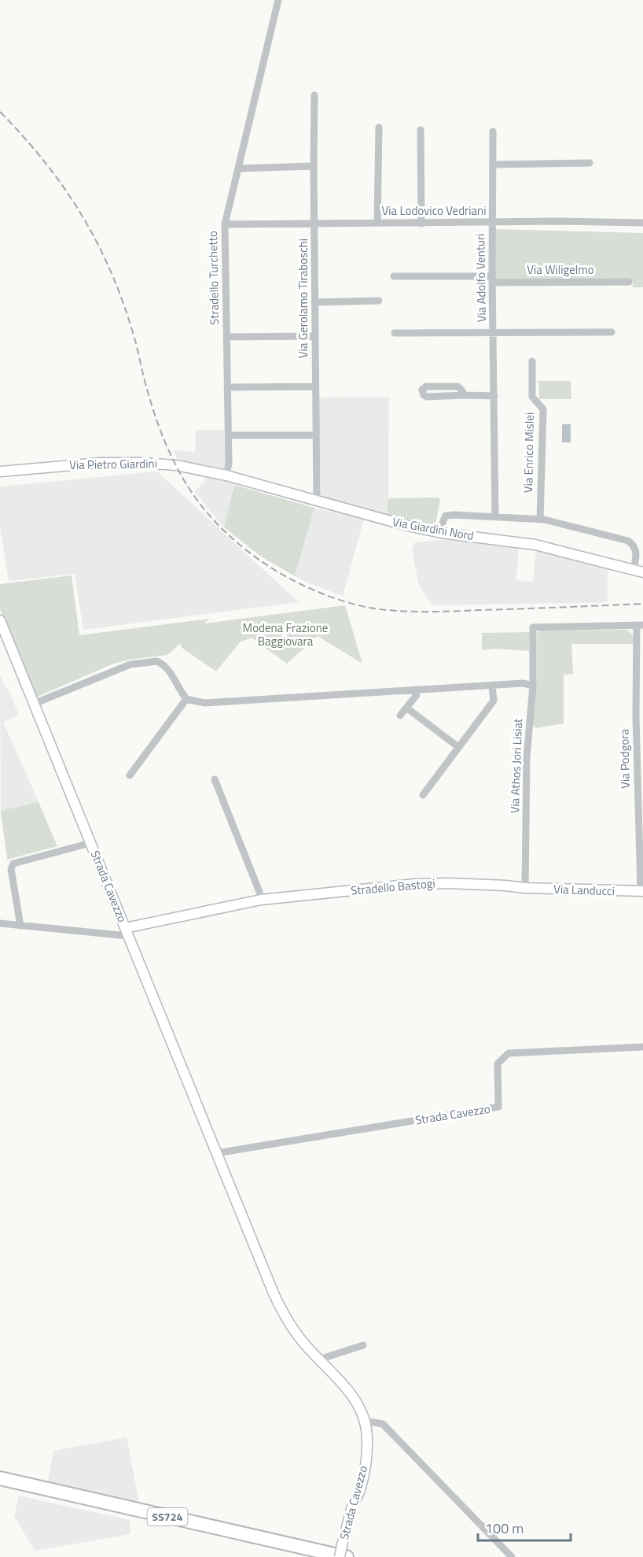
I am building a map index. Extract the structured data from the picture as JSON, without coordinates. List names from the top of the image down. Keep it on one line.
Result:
{"streets":{"highway":["SS724"],"street":["Via Lodovico Vedriani","Via Wiligelmo","Stradello Turchetto","Via Adolfo Venturi","Via Gerolamo Tiraboschi","Via Enrico Mislei","Via Pietro Giardini","Via Giardini Nord","Via Podgora","Via Athos Jori Lisiat","Strada Cavezzo","Stradello Bastogi","Via Landucci"]},"crossings":[["Via Lodovico Vedriani","Stradello Turchetto"],["Via Lodovico Vedriani","Via Adolfo Venturi"],["Via Lodovico Vedriani","Via Gerolamo Tiraboschi"],["Via Wiligelmo","Via Adolfo Venturi"],["Stradello Turchetto","Via Pietro Giardini"],["Stradello Turchetto","Via Giardini Nord"],["Via Gerolamo Tiraboschi","Via Giardini Nord"],["Via Pietro Giardini","Via Giardini Nord"],["Via Podgora","Via Athos Jori Lisiat"],["Via Podgora","Via Landucci"],["Via Athos Jori Lisiat","Stradello Bastogi"],["Via Athos Jori Lisiat","Via Landucci"],["Strada Cavezzo","Stradello Bastogi"],["Strada Cavezzo","SS724"],["Stradello Bastogi","Via Landucci"]],"parks":["Modena Frazione Baggiovara"],"scale_bar":"100 m"}
